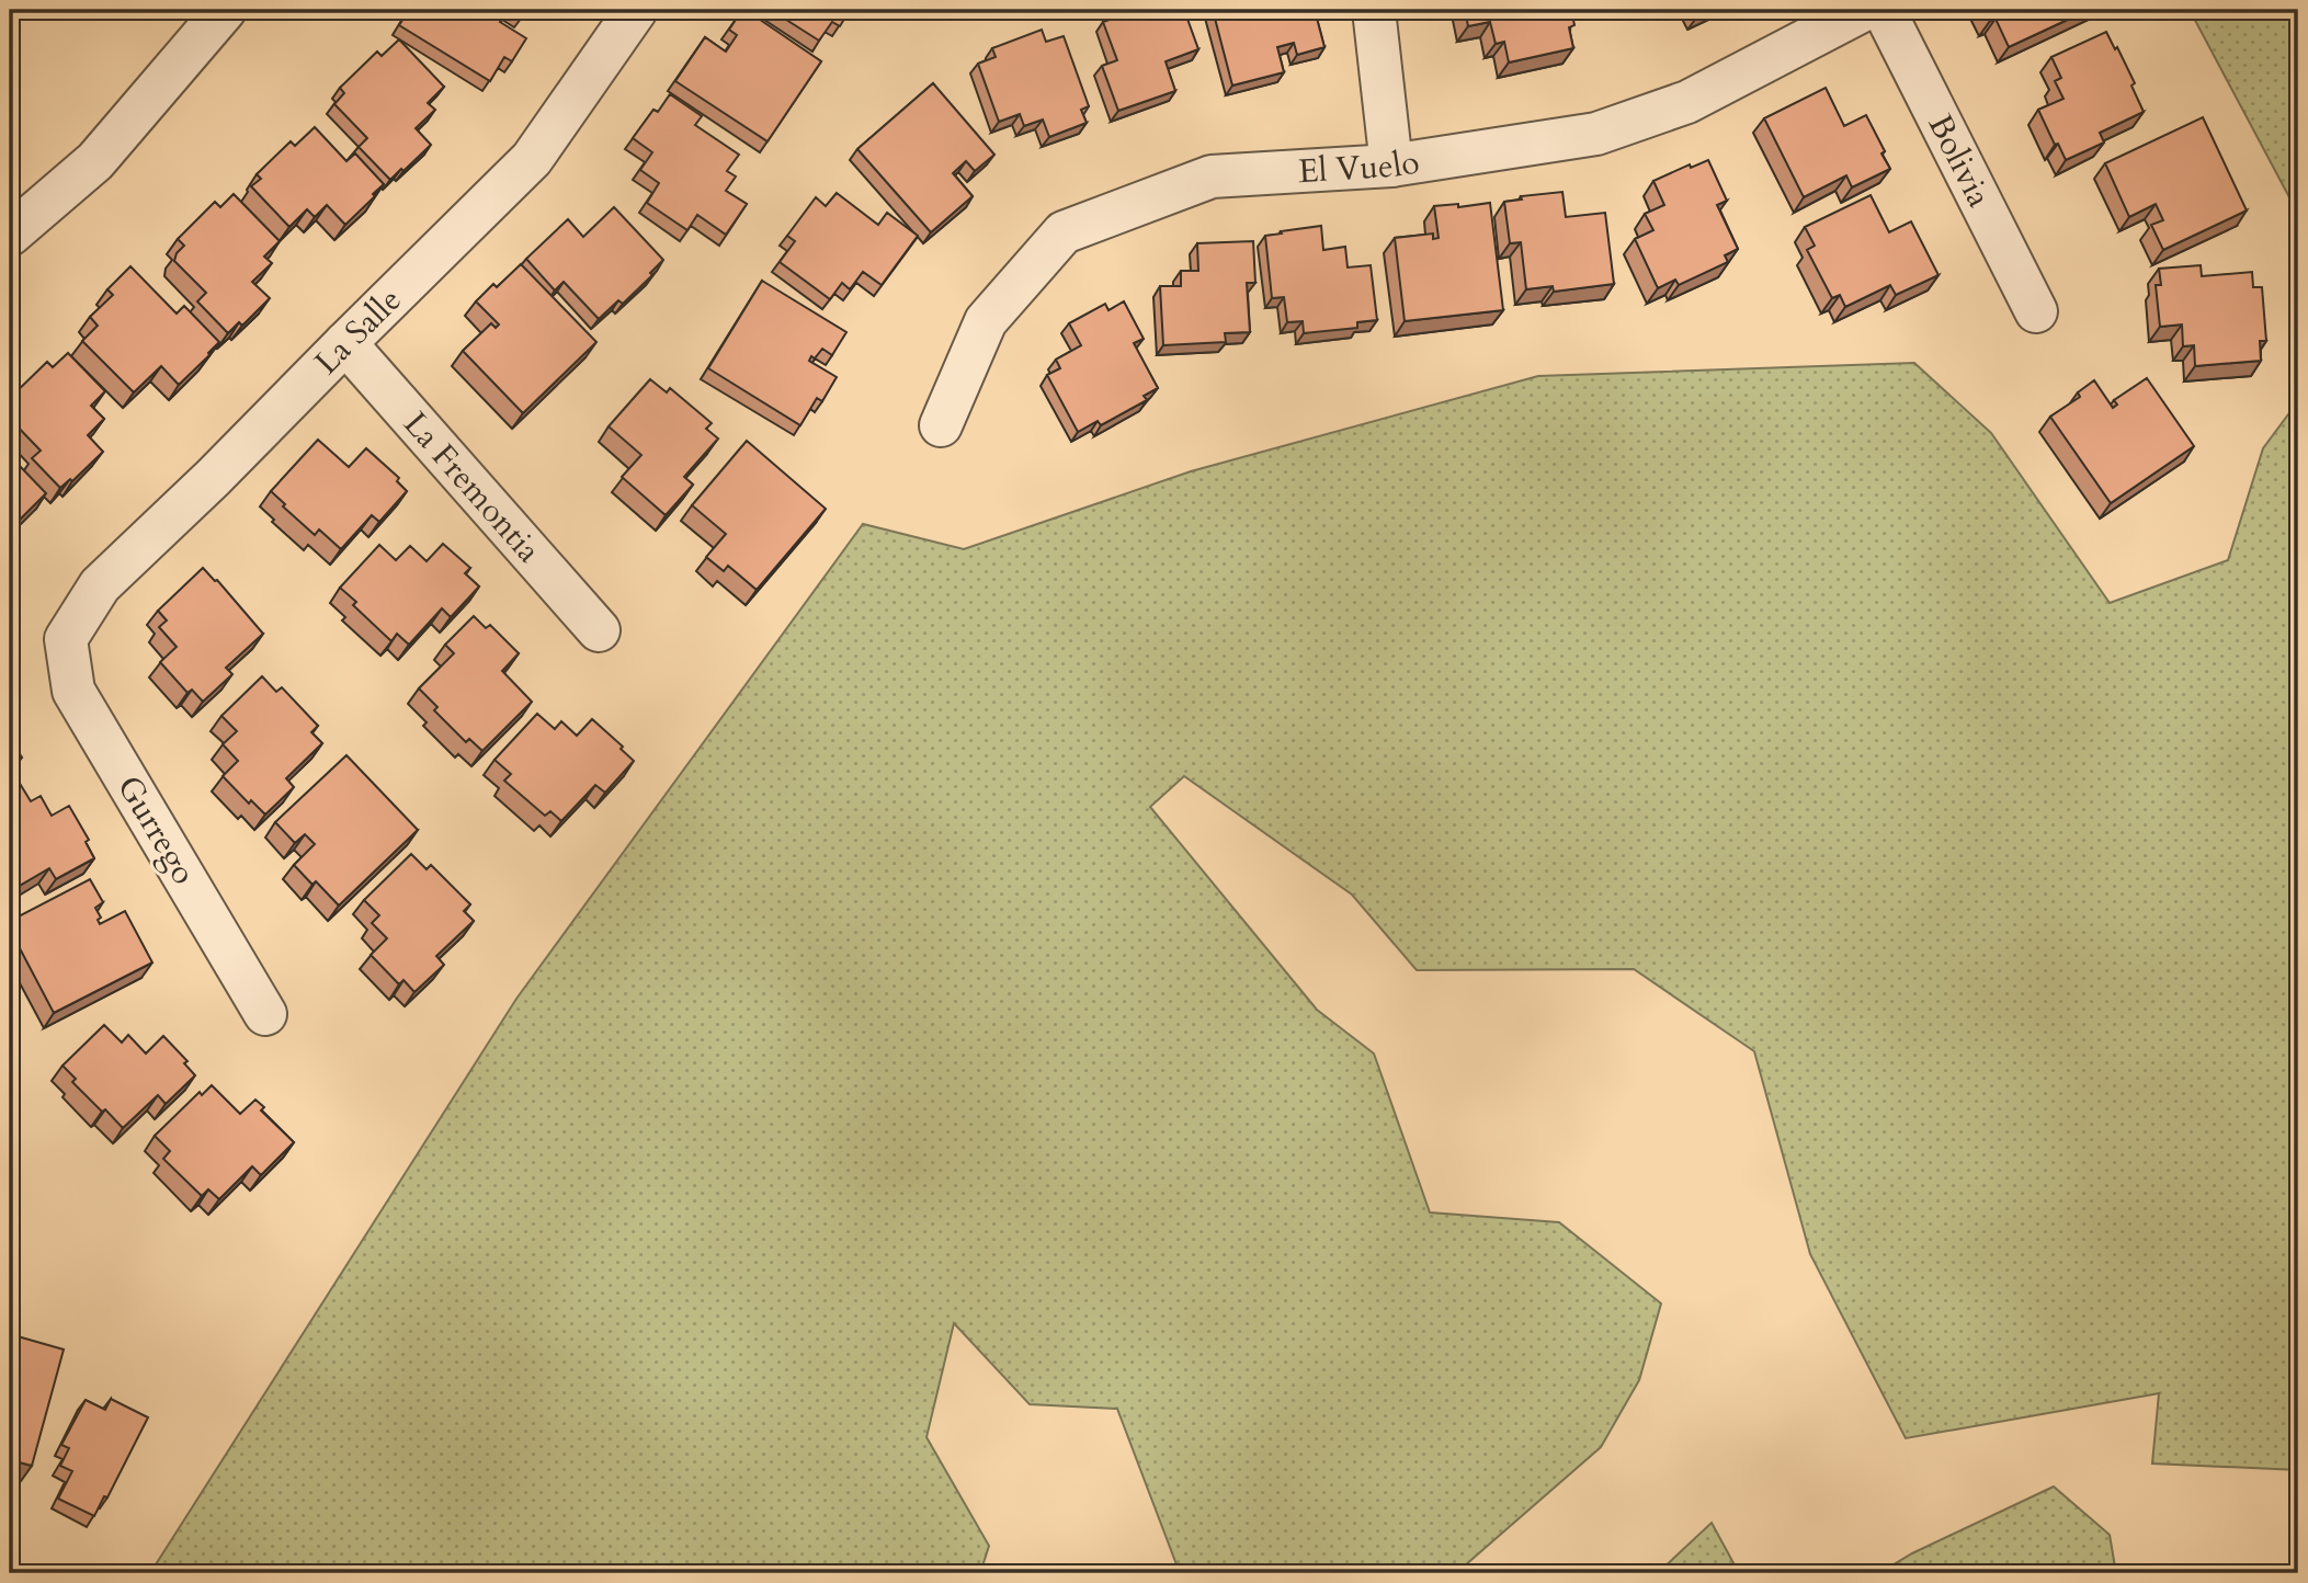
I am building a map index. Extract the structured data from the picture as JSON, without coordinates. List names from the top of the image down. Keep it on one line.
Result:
{"streets":{"street":["Bolivia","El Vuelo","La Salle","La Fremontia","Gurrego"]},"crossings":[["La Salle","La Fremontia"],["La Salle","Gurrego"]]}
